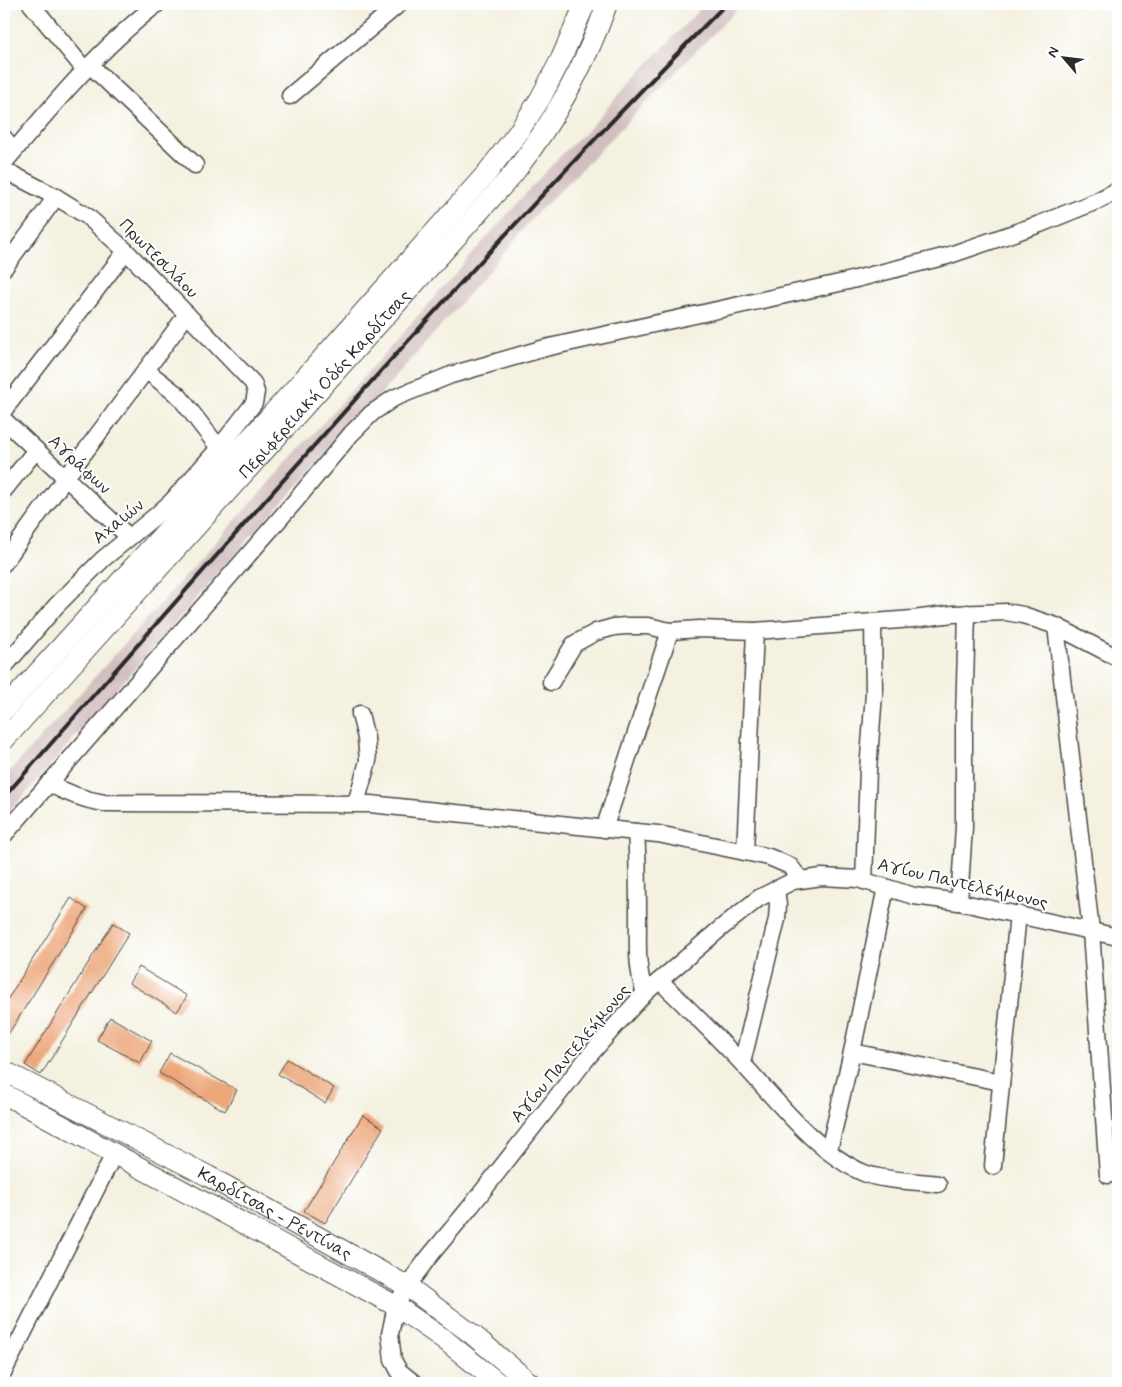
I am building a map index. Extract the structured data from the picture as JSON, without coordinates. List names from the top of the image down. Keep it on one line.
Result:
{"streets":{"main road":["Περιφερειακή Οδός Καρδίτσας","Καρδίτσας - Ρεντίνας"],"street":["Πρωτεσιλάου","Αγράφων","Αχαιών","Αγίου Παντελεήμονος"]},"crossings":[["Πρωτεσιλάου","Αχαιών"],["Αγράφων","Αχαιών"],["Αγίου Παντελεήμονος","Καρδίτσας - Ρεντίνας"]],"north":"top left"}
